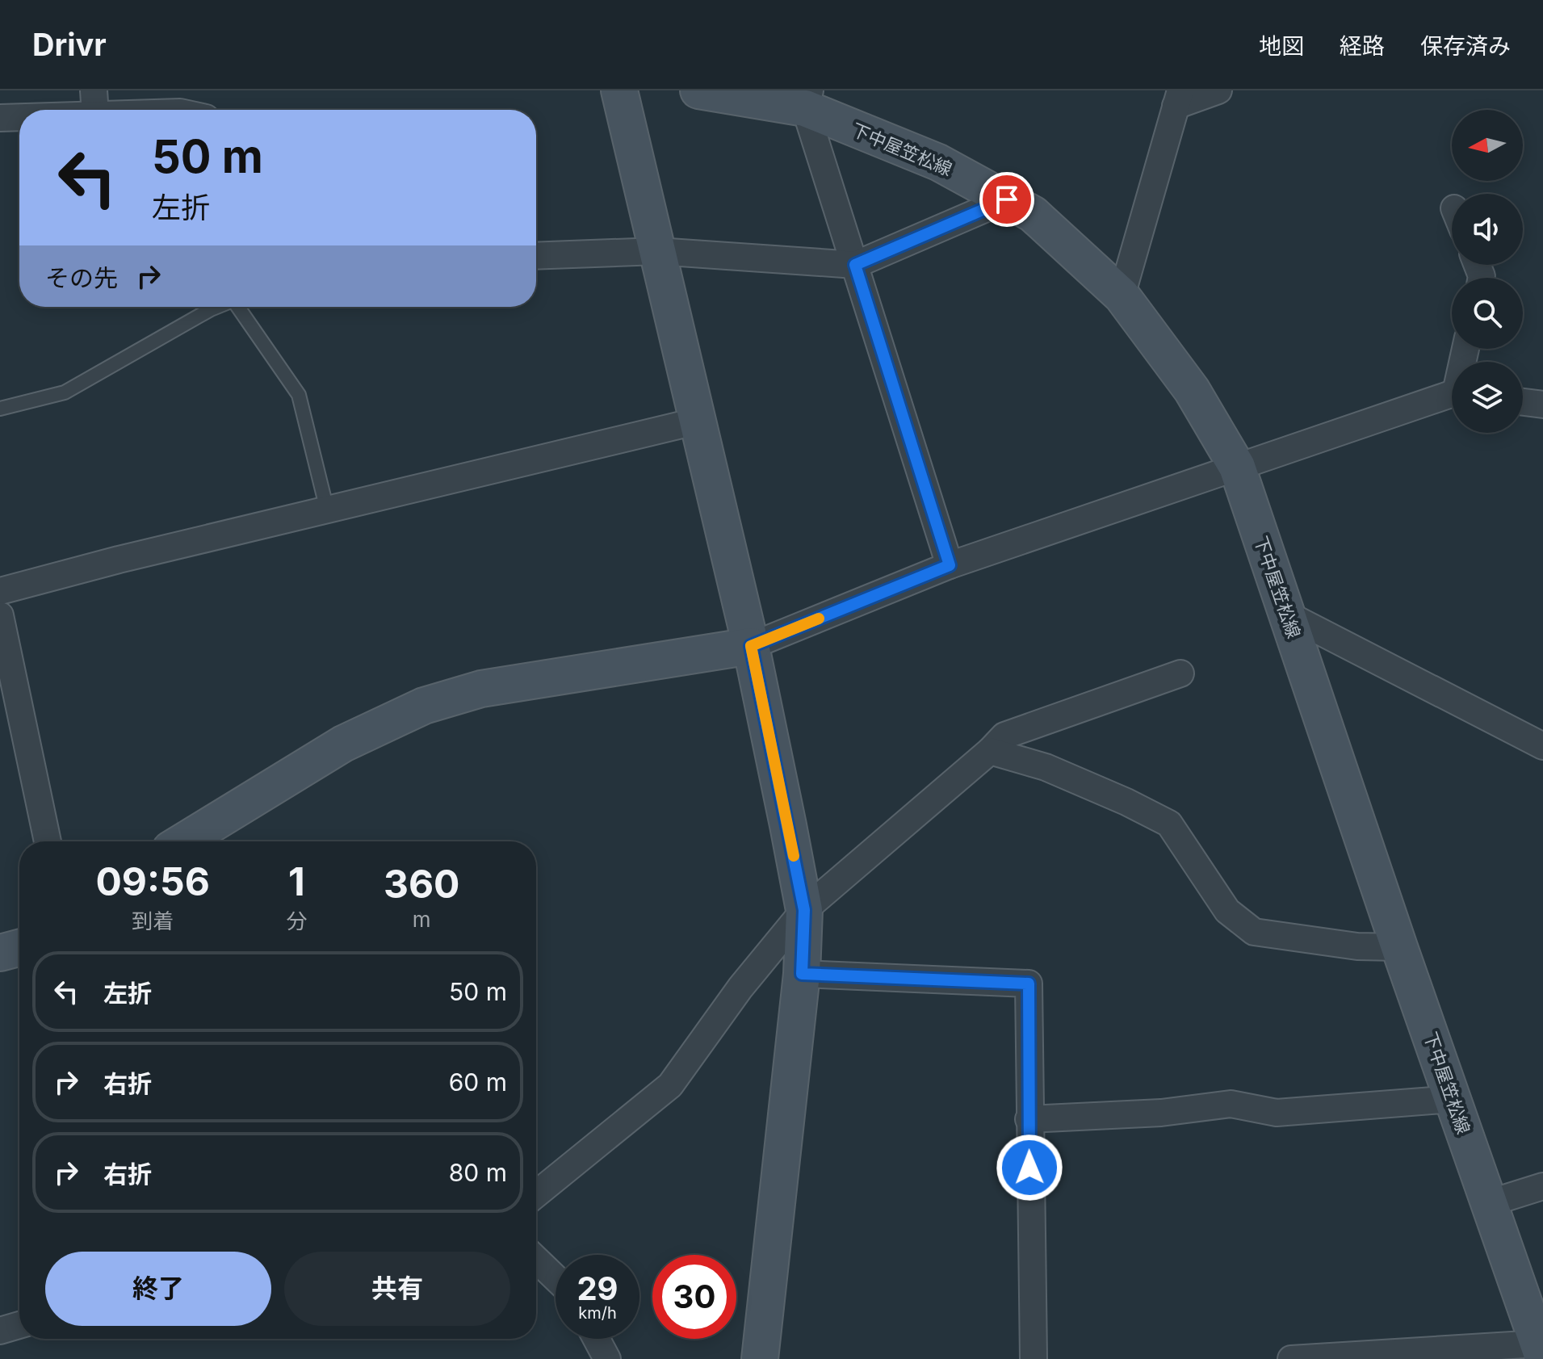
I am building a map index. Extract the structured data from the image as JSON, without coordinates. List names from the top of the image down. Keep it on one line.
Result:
{"streets":{"street":["下中屋笠松線"]},"north":"left","page":{"header":"Drivr","nav":["地図","経路","保存済み"],"turn":["50 m","左折"],"then":"その先","eta":["09:56","到着","1","分","360","m"],"list":[{"name":"左折","value":"50 m"},{"name":"右折","value":"60 m"},{"name":"右折","value":"80 m"}],"buttons":["終了","共有"],"speed":"29 km/h","limit":"30"}}
